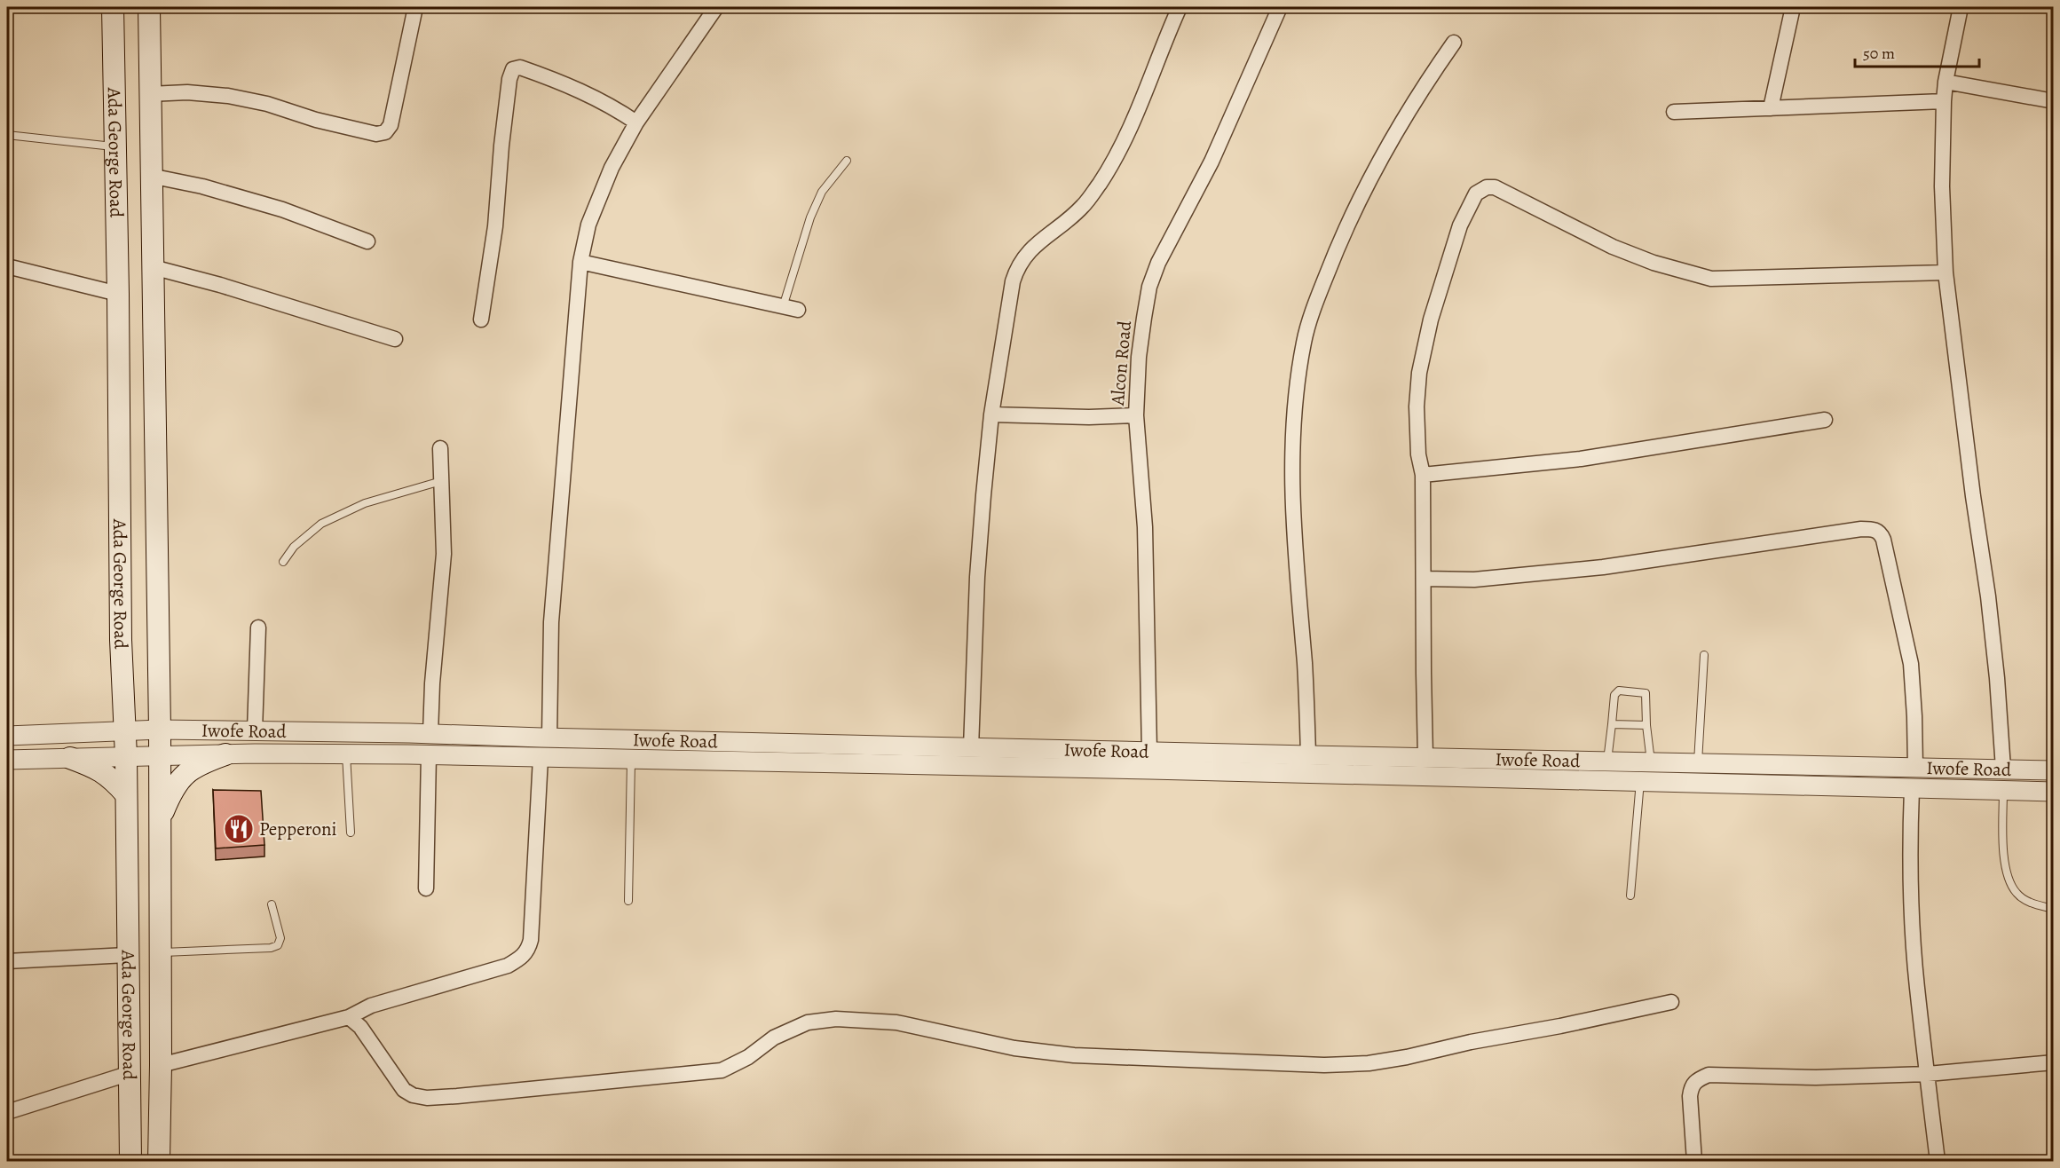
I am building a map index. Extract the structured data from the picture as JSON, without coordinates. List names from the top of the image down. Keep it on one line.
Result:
{"streets":{"main road":["Ada George Road"],"street":["Alcon Road","Iwofe Road"]},"crossings":[["Ada George Road","Iwofe Road"],["Alcon Road","Iwofe Road"]],"places":{"restaurant":["Pepperoni"]},"scale_bar":"50 m"}
